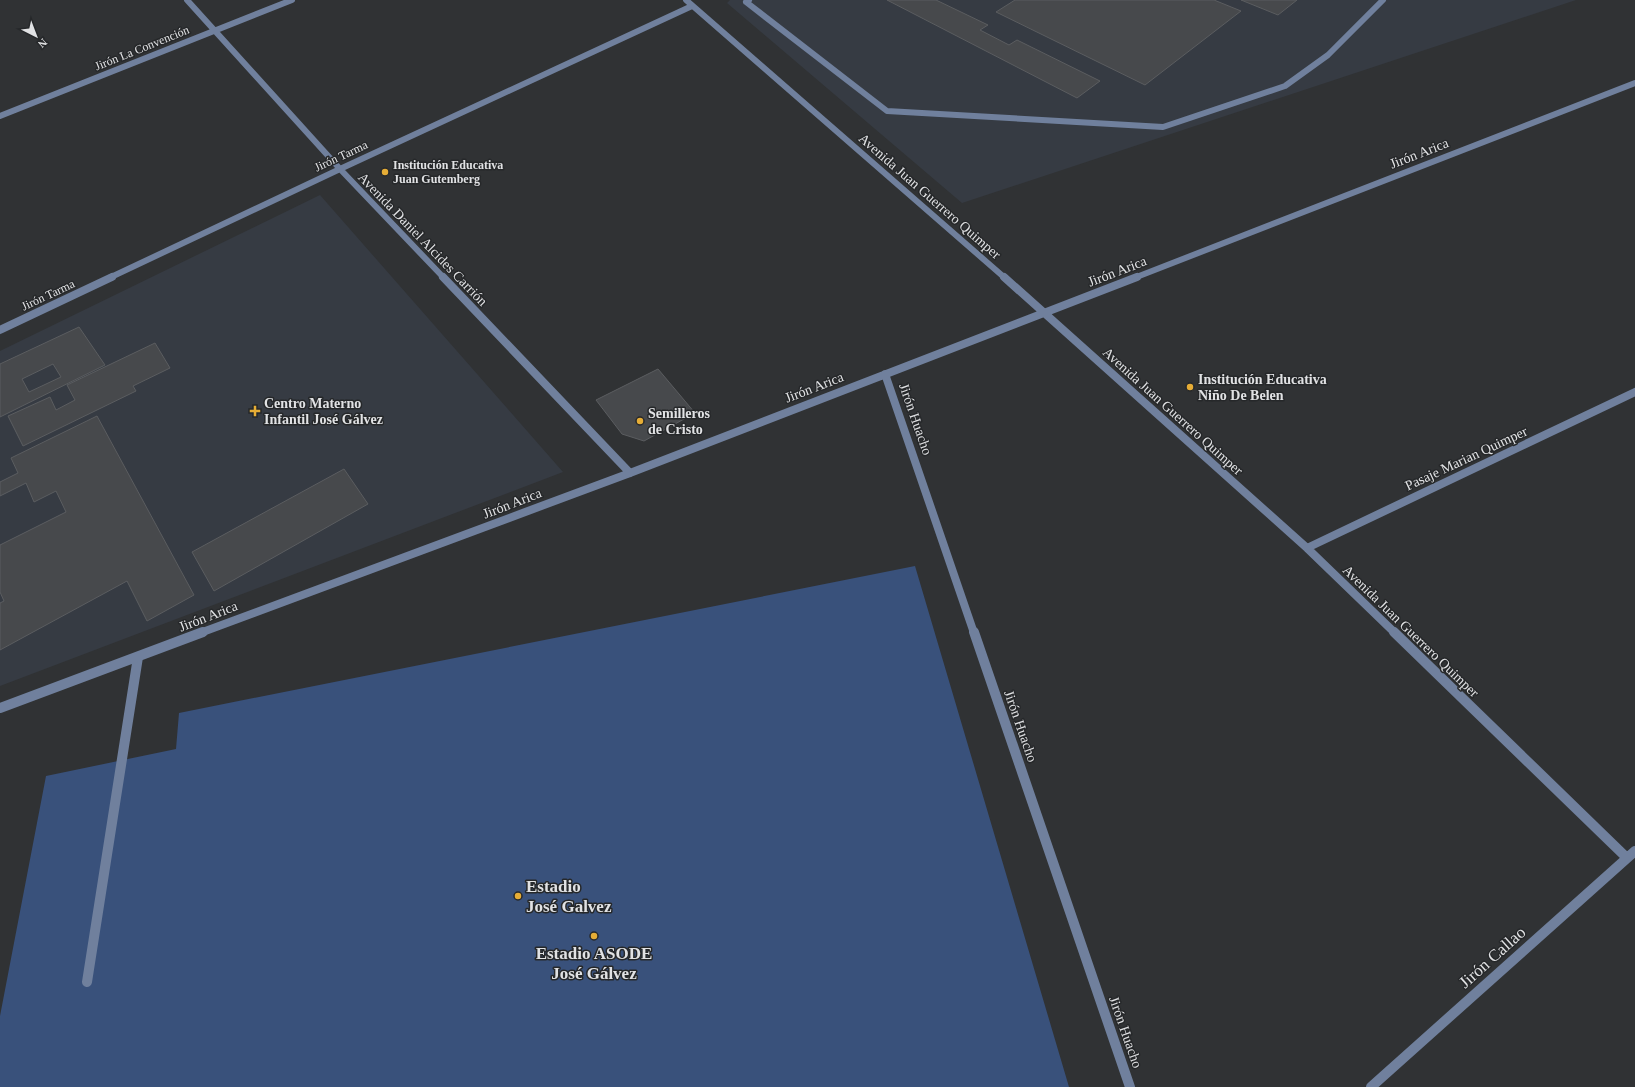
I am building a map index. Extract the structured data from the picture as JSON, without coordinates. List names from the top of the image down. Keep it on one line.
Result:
{"streets":{"street":["Jirón La Convención","Jirón Arica","Jirón Tarma","Avenida Juan Guerrero Quimper","Avenida Daniel Alcides Carrión","Jirón Huacho","Pasaje Marian Quimper","Jirón Callao"]},"crossings":[["Jirón La Convención","Avenida Daniel Alcides Carrión"],["Jirón Arica","Avenida Juan Guerrero Quimper"],["Jirón Arica","Avenida Daniel Alcides Carrión"],["Jirón Arica","Jirón Huacho"],["Jirón Tarma","Avenida Juan Guerrero Quimper"],["Jirón Tarma","Avenida Daniel Alcides Carrión"],["Avenida Juan Guerrero Quimper","Pasaje Marian Quimper"],["Avenida Juan Guerrero Quimper","Jirón Callao"]],"places":{"other":["Institución Educativa Juan Gutemberg","Institución Educativa Niño De Belen","Semilleros de Cristo","Estadio José Galvez","Estadio ASODE José Gálvez"],"health":["Centro Materno Infantil José Gálvez"]},"north":"bottom right"}
